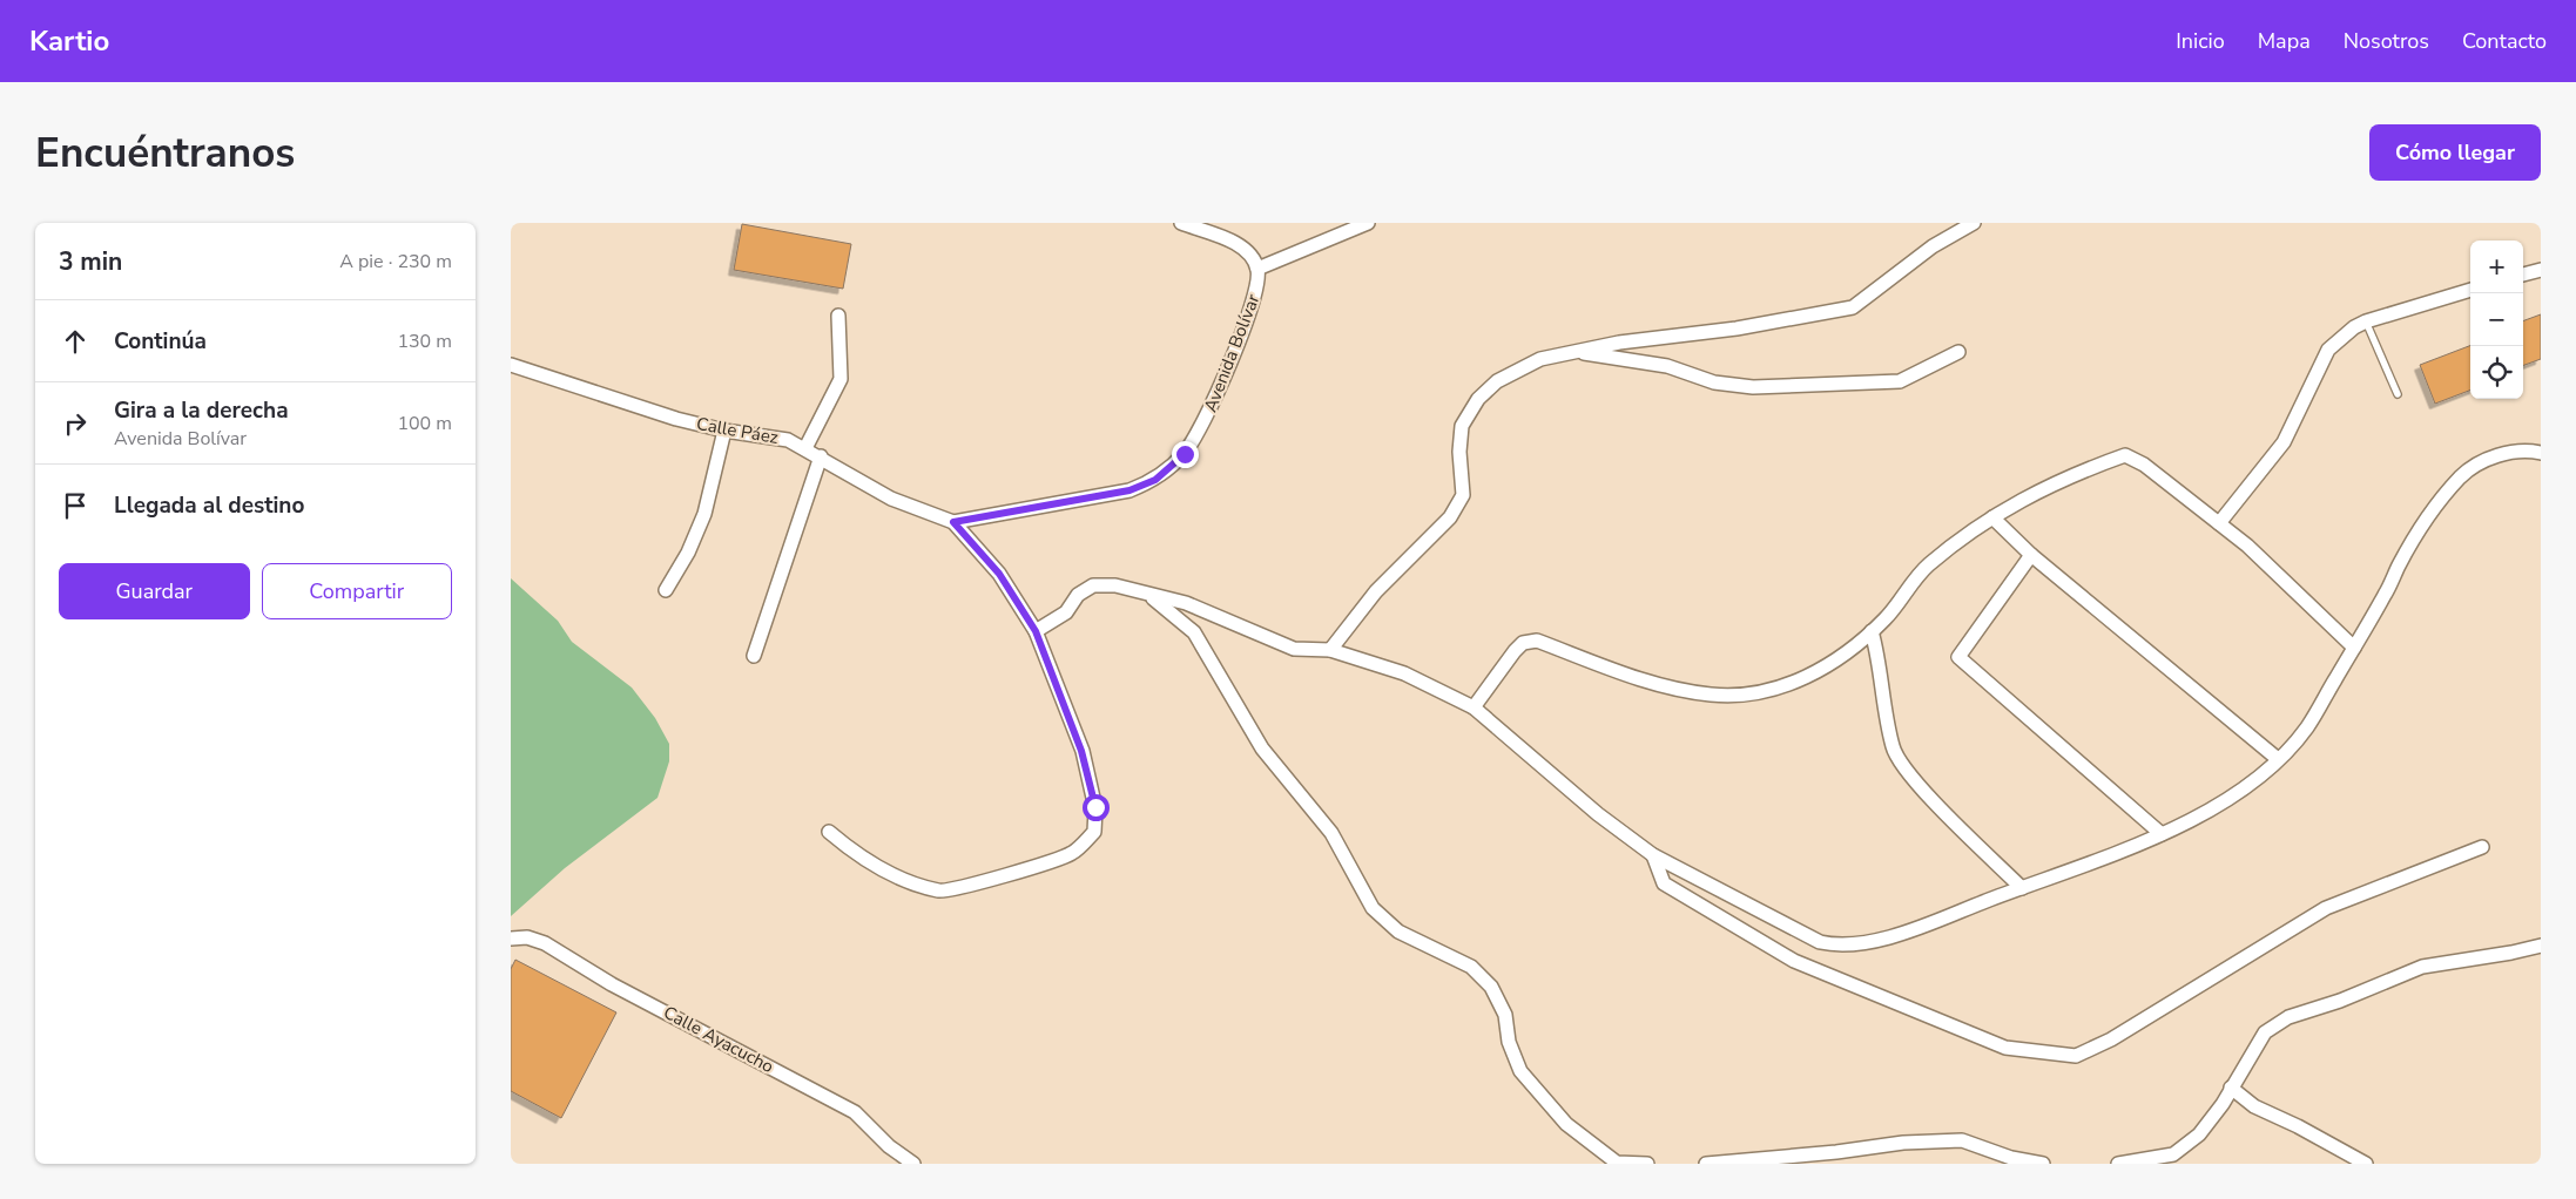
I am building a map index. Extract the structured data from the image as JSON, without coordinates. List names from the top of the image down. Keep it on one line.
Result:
{"streets":{"street":["Avenida Bolívar","Calle Páez","Calle Ayacucho"]},"crossings":[["Avenida Bolívar","Calle Páez"]],"page":{"header":"Kartio","nav":["Inicio","Mapa","Nosotros","Contacto"],"buttons":["Cómo llegar",["Guardar","Compartir"]],"title":"Encuéntranos","heading":["3 min","A pie · 230 m"],"map_buttons":["+","−"],"list":[["Continúa","130 m"],["Gira a la derecha","Avenida Bolívar","100 m"],"Llegada al destino"]}}
